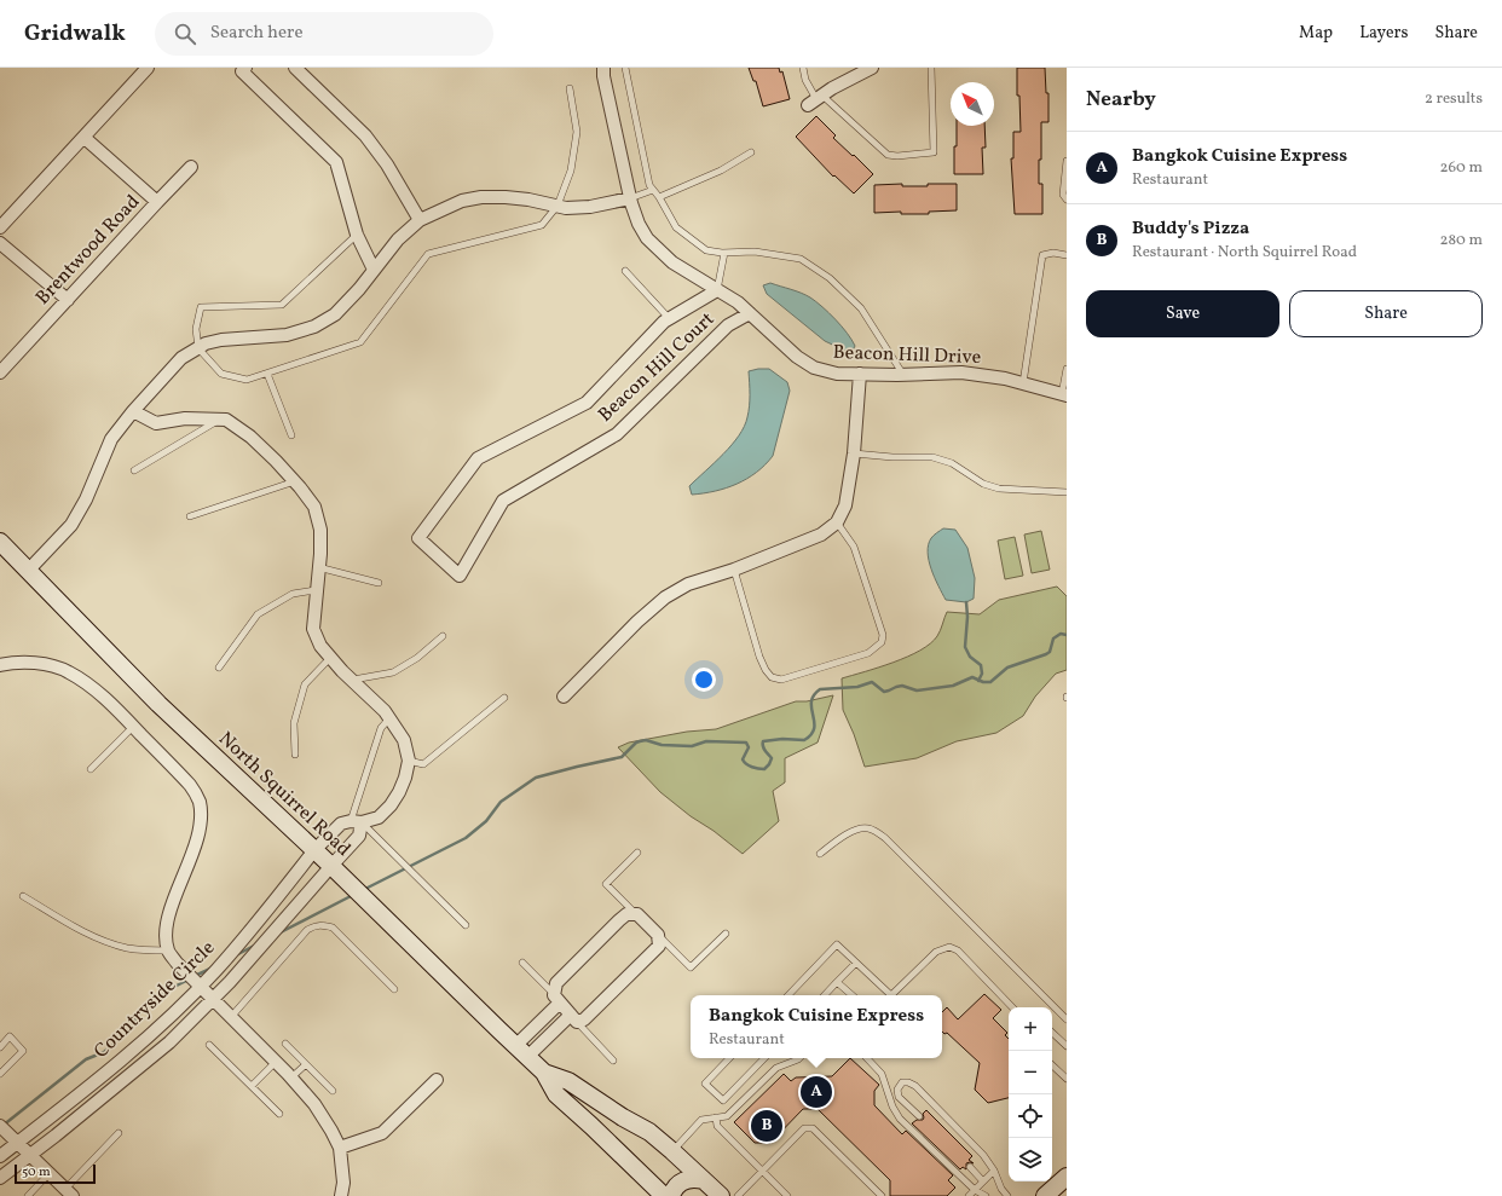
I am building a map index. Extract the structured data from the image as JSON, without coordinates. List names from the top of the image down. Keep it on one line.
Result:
{"streets":{"street":["Brentwood Road","Beacon Hill Drive","Beacon Hill Court","North Squirrel Road","Countryside Circle"]},"crossings":[["Beacon Hill Drive","Beacon Hill Court"],["North Squirrel Road","Countryside Circle"]],"scale_bar":"50 m","north":"top left","page":{"header":"Gridwalk","search":"Search here","nav":["Map","Layers","Share"],"heading":["Nearby","2 results"],"list":[{"mark":"A","name":"Bangkok Cuisine Express","note":"Restaurant","value":"260 m"},{"mark":"B","name":"Buddy's Pizza","note":"Restaurant · North Squirrel Road","value":"280 m"}],"buttons":["Save","Share"],"popup":["Bangkok Cuisine Express","Restaurant"],"map_buttons":["+","−"],"pins":["A","B"],"scale":"50 m"}}
